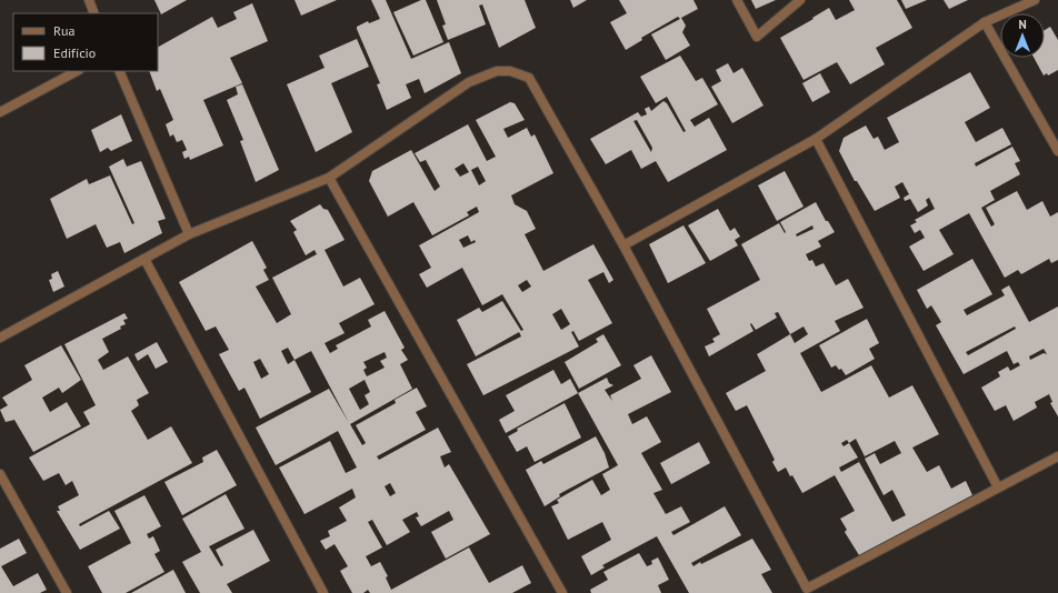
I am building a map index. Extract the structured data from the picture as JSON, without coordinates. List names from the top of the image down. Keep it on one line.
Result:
{"legend":["Rua","Edifício"],"north":"top"}
